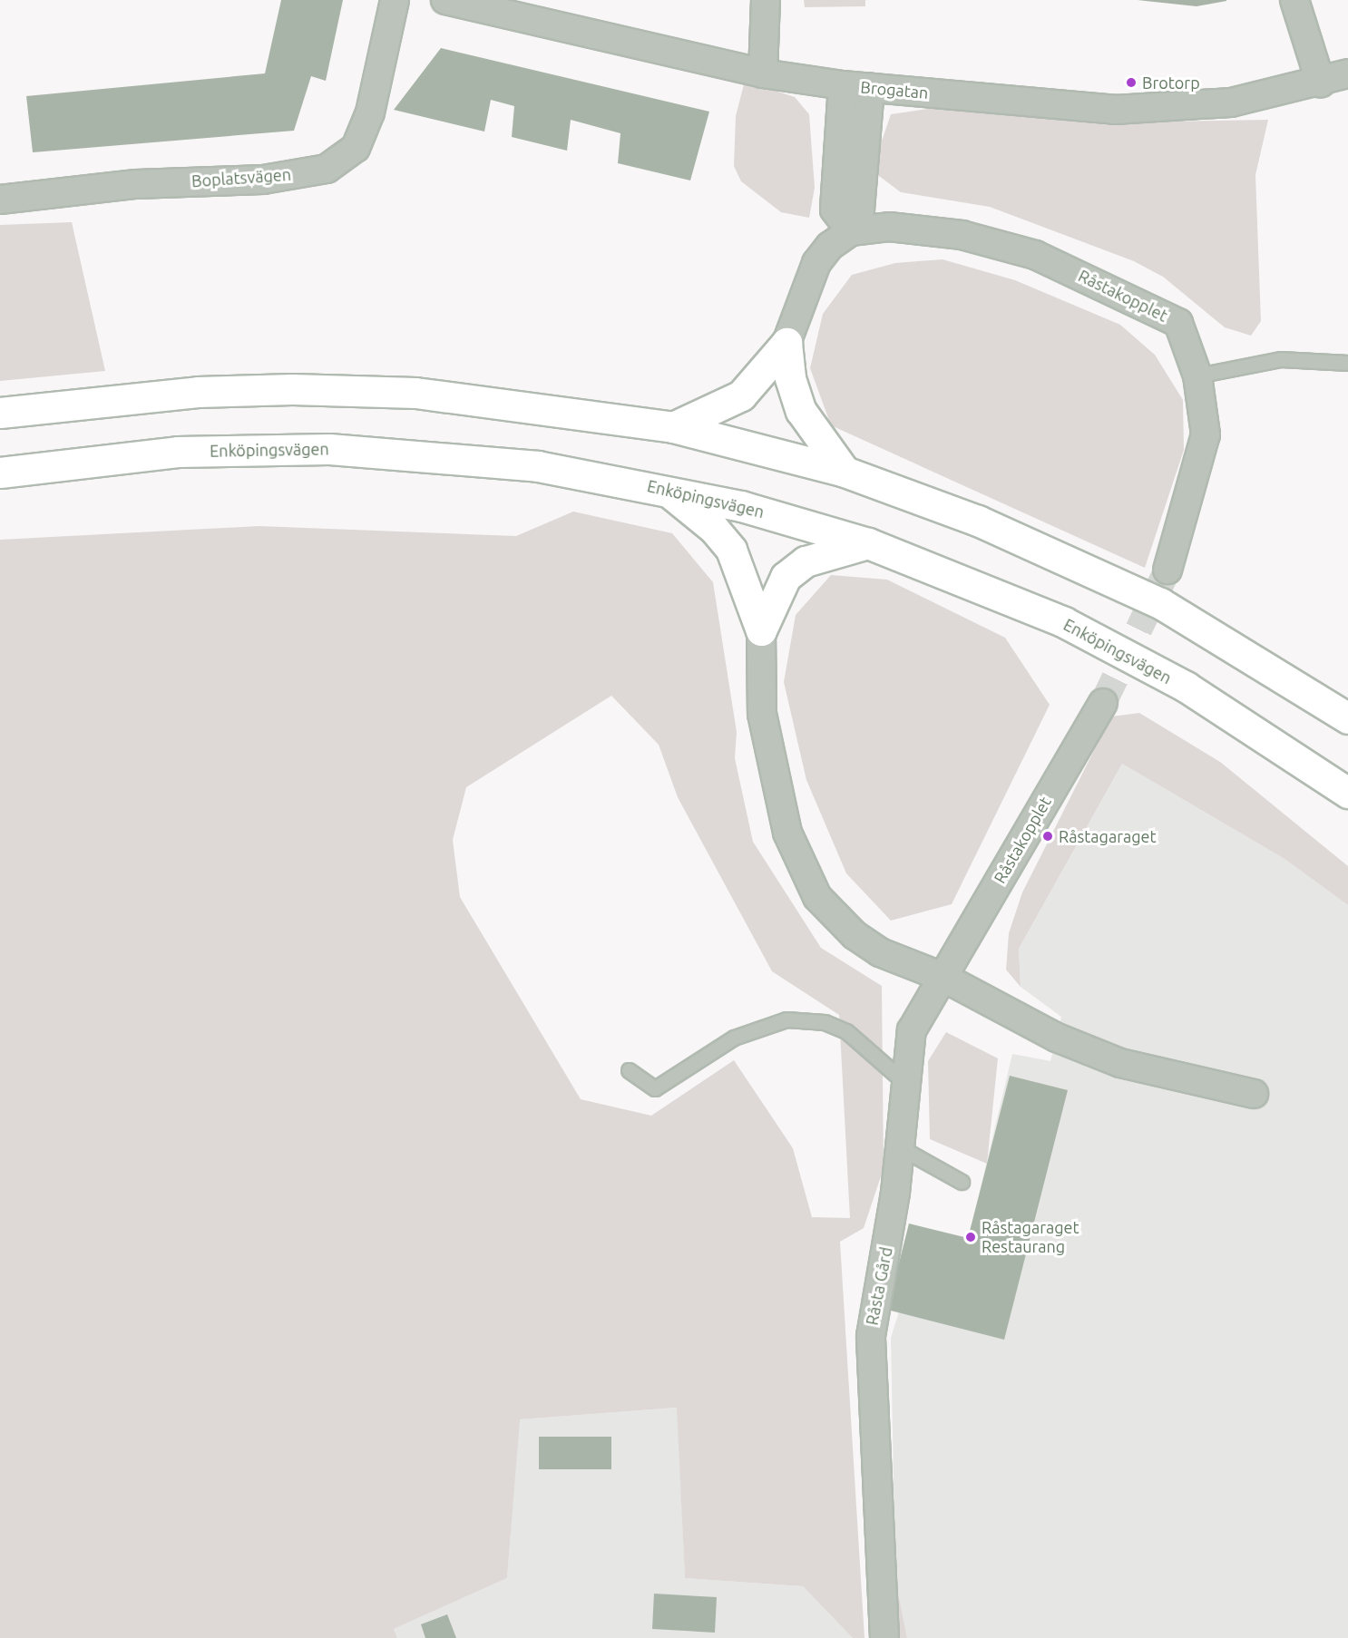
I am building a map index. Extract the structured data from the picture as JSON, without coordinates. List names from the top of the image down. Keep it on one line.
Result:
{"streets":{"main road":["Enköpingsvägen"],"street":["Brogatan","Boplatsvägen","Råstakopplet","Råsta Gård"]},"crossings":[["Råstakopplet","Råsta Gård"]],"places":["Brotorp","Råstagaraget","Råstagaraget Restaurang"]}
